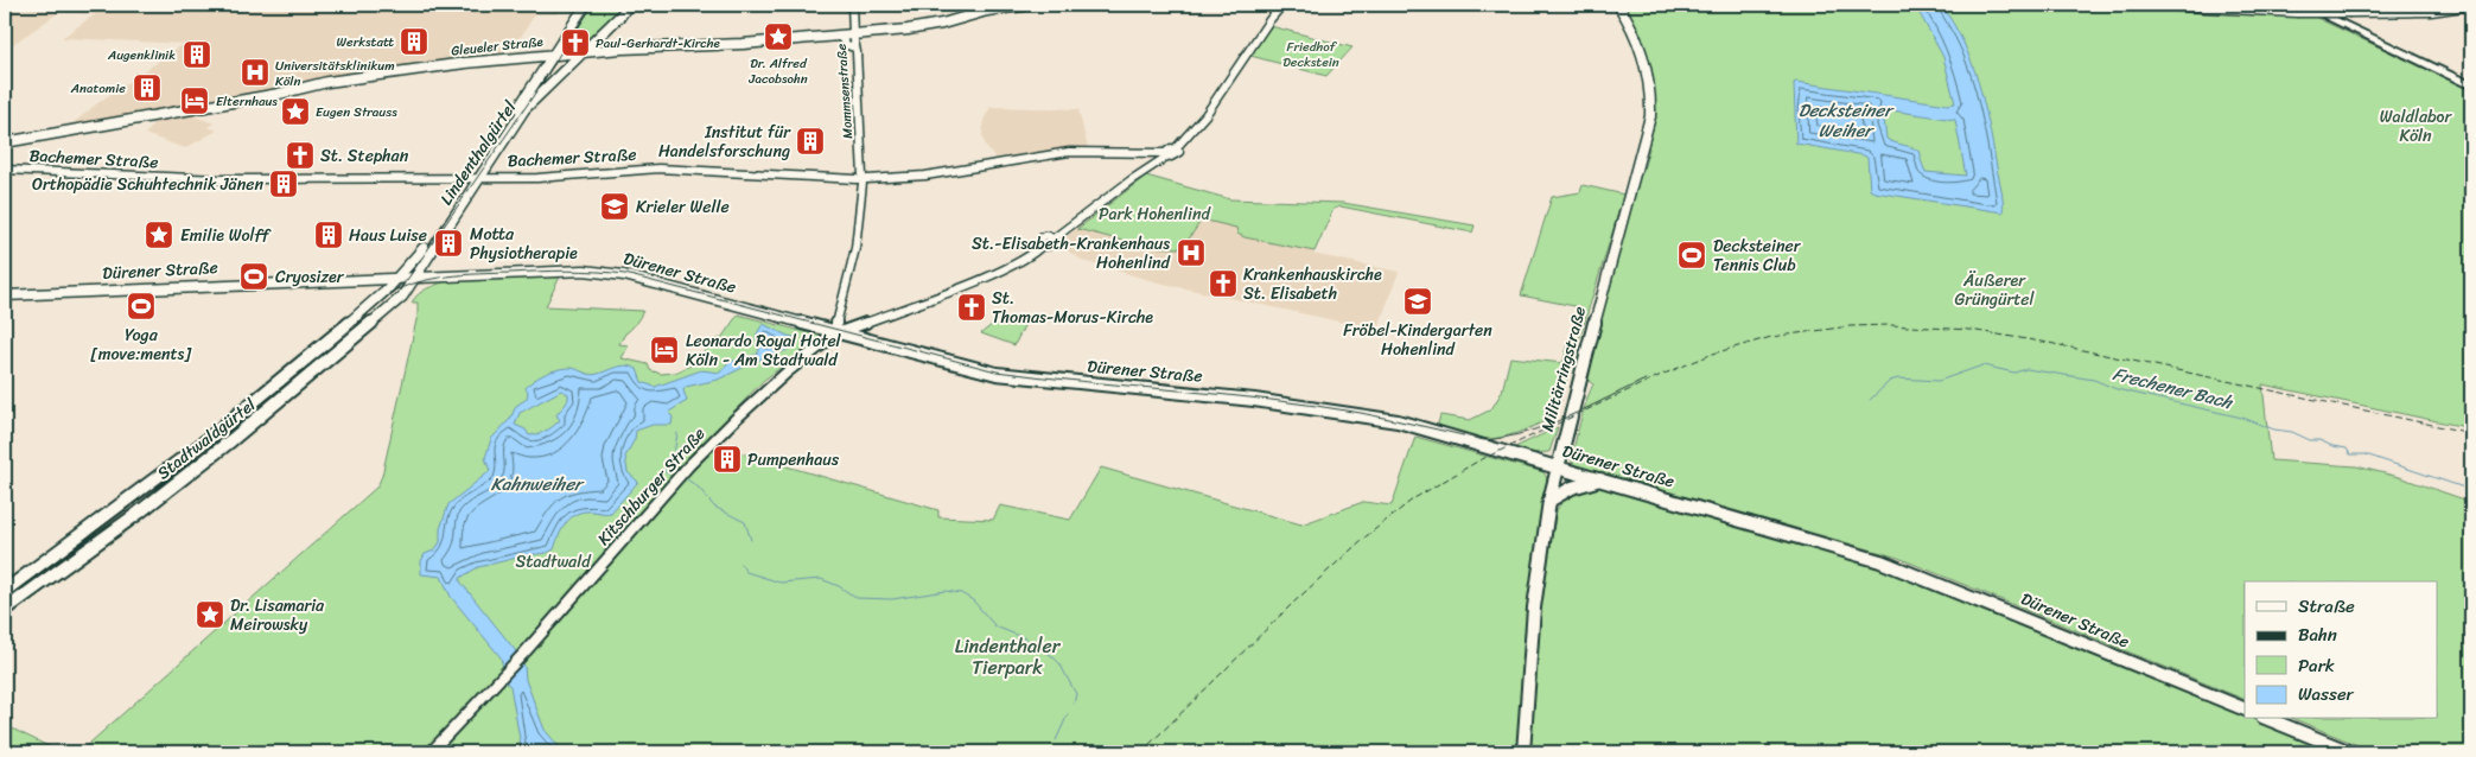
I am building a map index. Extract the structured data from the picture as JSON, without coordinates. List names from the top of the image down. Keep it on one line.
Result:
{"streets":{"main road":["Gleueler Straße","Lindenthalgürtel","Dürener Straße","Militärringstraße","Stadtwaldgürtel"],"street":["Mommsenstraße","Bachemer Straße","Kitschburger Straße"]},"crossings":[["Gleueler Straße","Mommsenstraße"],["Gleueler Straße","Lindenthalgürtel"],["Mommsenstraße","Bachemer Straße"],["Mommsenstraße","Dürener Straße"],["Mommsenstraße","Kitschburger Straße"],["Lindenthalgürtel","Bachemer Straße"],["Lindenthalgürtel","Dürener Straße"],["Lindenthalgürtel","Stadtwaldgürtel"],["Dürener Straße","Militärringstraße"],["Dürener Straße","Stadtwaldgürtel"],["Dürener Straße","Kitschburger Straße"]],"water":["Decksteiner Weiher","Frechener Bach","Kahnweiher"],"parks":["Friedhof Deckstein","Waldlabor Köln","Park Hohenlind","Äußerer Grüngürtel","Stadtwald","Lindenthaler Tierpark"],"places":{"place":["Dr. Alfred Jacobsohn","Eugen Strauss","Emilie Wolff","Dr. Lisamaria Meirowsky"],"building":["Werkstatt","Augenklinik","Anatomie","Institut für Handelsforschung","Orthopädie Schuhtechnik Jänen","Haus Luise","Motta Physiotherapie","Pumpenhaus"],"church":["Paul-Gerhardt-Kirche","St. Stephan","Krankenhauskirche St. Elisabeth","St. Thomas-Morus-Kirche"],"hospital":["Universitätsklinikum Köln","St.-Elisabeth-Krankenhaus Hohenlind"],"hotel":["Elternhaus","Leonardo Royal Hotel Köln - Am Stadtwald"],"school or university":["Krieler Welle","Fröbel-Kindergarten Hohenlind"],"sports":["Decksteiner Tennis Club","Cryosizer","Yoga [move:ments]"]},"legend":["Straße","Bahn","Park","Wasser"]}
